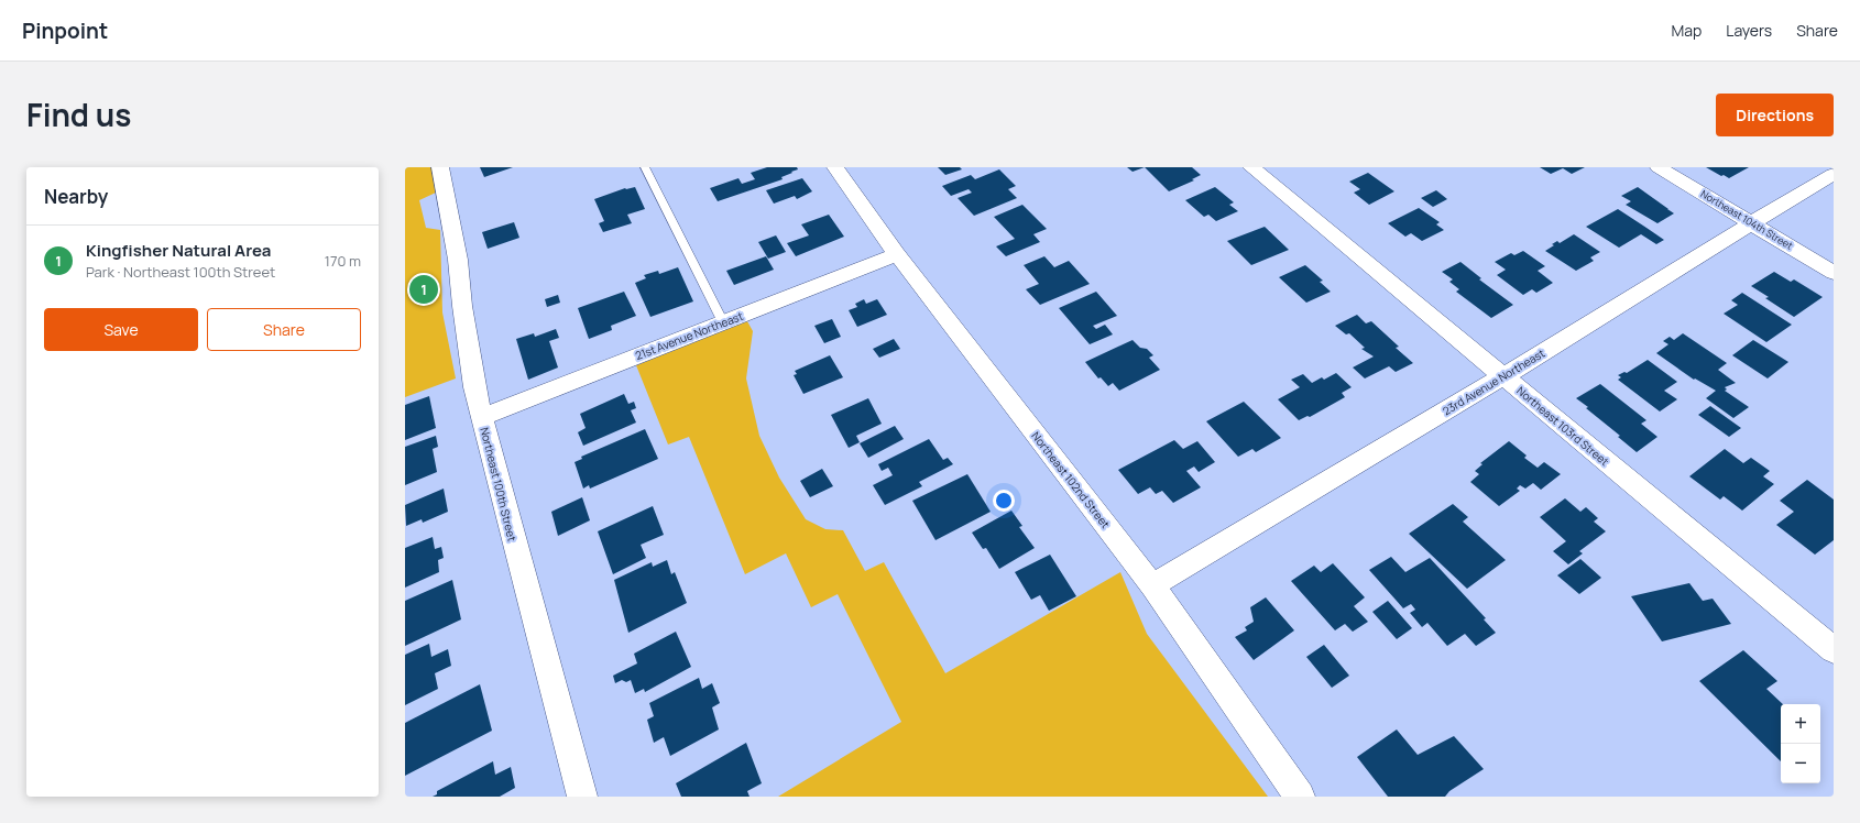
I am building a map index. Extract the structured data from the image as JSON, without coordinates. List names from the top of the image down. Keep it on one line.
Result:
{"streets":{"street":["Northeast 104th Street","21st Avenue Northeast","23rd Avenue Northeast","Northeast 103rd Street","Northeast 102nd Street","Northeast 100th Street"]},"crossings":[["Northeast 104th Street","23rd Avenue Northeast"],["21st Avenue Northeast","Northeast 102nd Street"],["21st Avenue Northeast","Northeast 100th Street"],["23rd Avenue Northeast","Northeast 103rd Street"],["23rd Avenue Northeast","Northeast 102nd Street"]],"page":{"header":"Pinpoint","nav":["Map","Layers","Share"],"title":"Find us","buttons":["Directions",["Save","Share"]],"heading":"Nearby","list":[{"mark":"1","name":"Kingfisher Natural Area","note":"Park · Northeast 100th Street","value":"170 m"}],"pins":"1","map_buttons":["+","−"]}}
